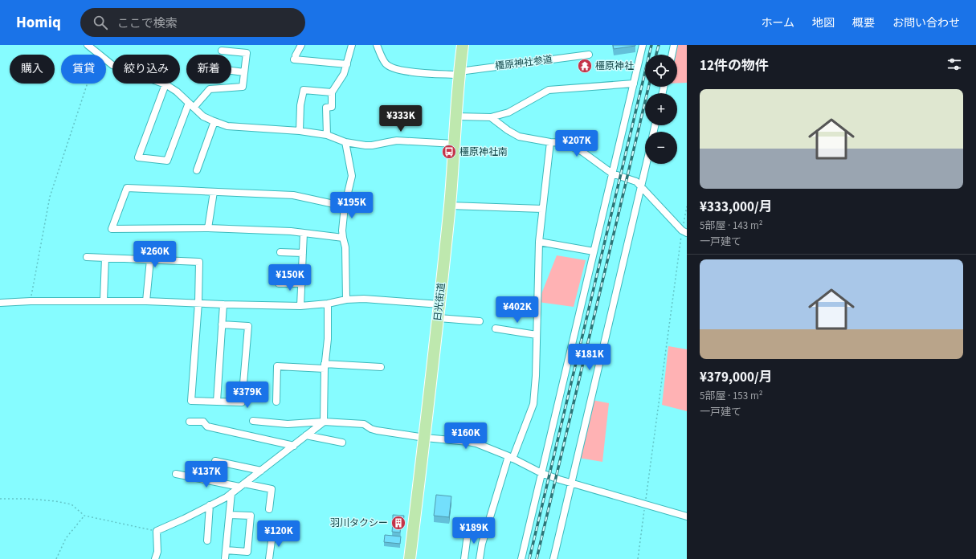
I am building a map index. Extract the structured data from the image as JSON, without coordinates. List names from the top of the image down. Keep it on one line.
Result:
{"streets":{"highway":["日光街道"],"street":["橿原神社参道"]},"crossings":[["橿原神社参道","日光街道"]],"places":{"temple":["橿原神社"],"bus stop":["橿原神社南"],"building":["羽川タクシー"]},"page":{"header":"Homiq","search":"ここで検索","nav":["ホーム","地図","概要","お問い合わせ"],"heading":"12件の物件","map_buttons":["+","−"],"chip":["購入","賃貸","絞り込み","新着"],"list":[{"name":"¥333,000/月","note":"5部屋 · 143 m² · 一戸建て"},{"name":"¥379,000/月","note":"5部屋 · 153 m² · 一戸建て"}],"price":["¥333K","¥207K","¥195K","¥260K","¥150K","¥402K","¥181K","¥379K","¥160K","¥137K","¥189K","¥120K"]}}
